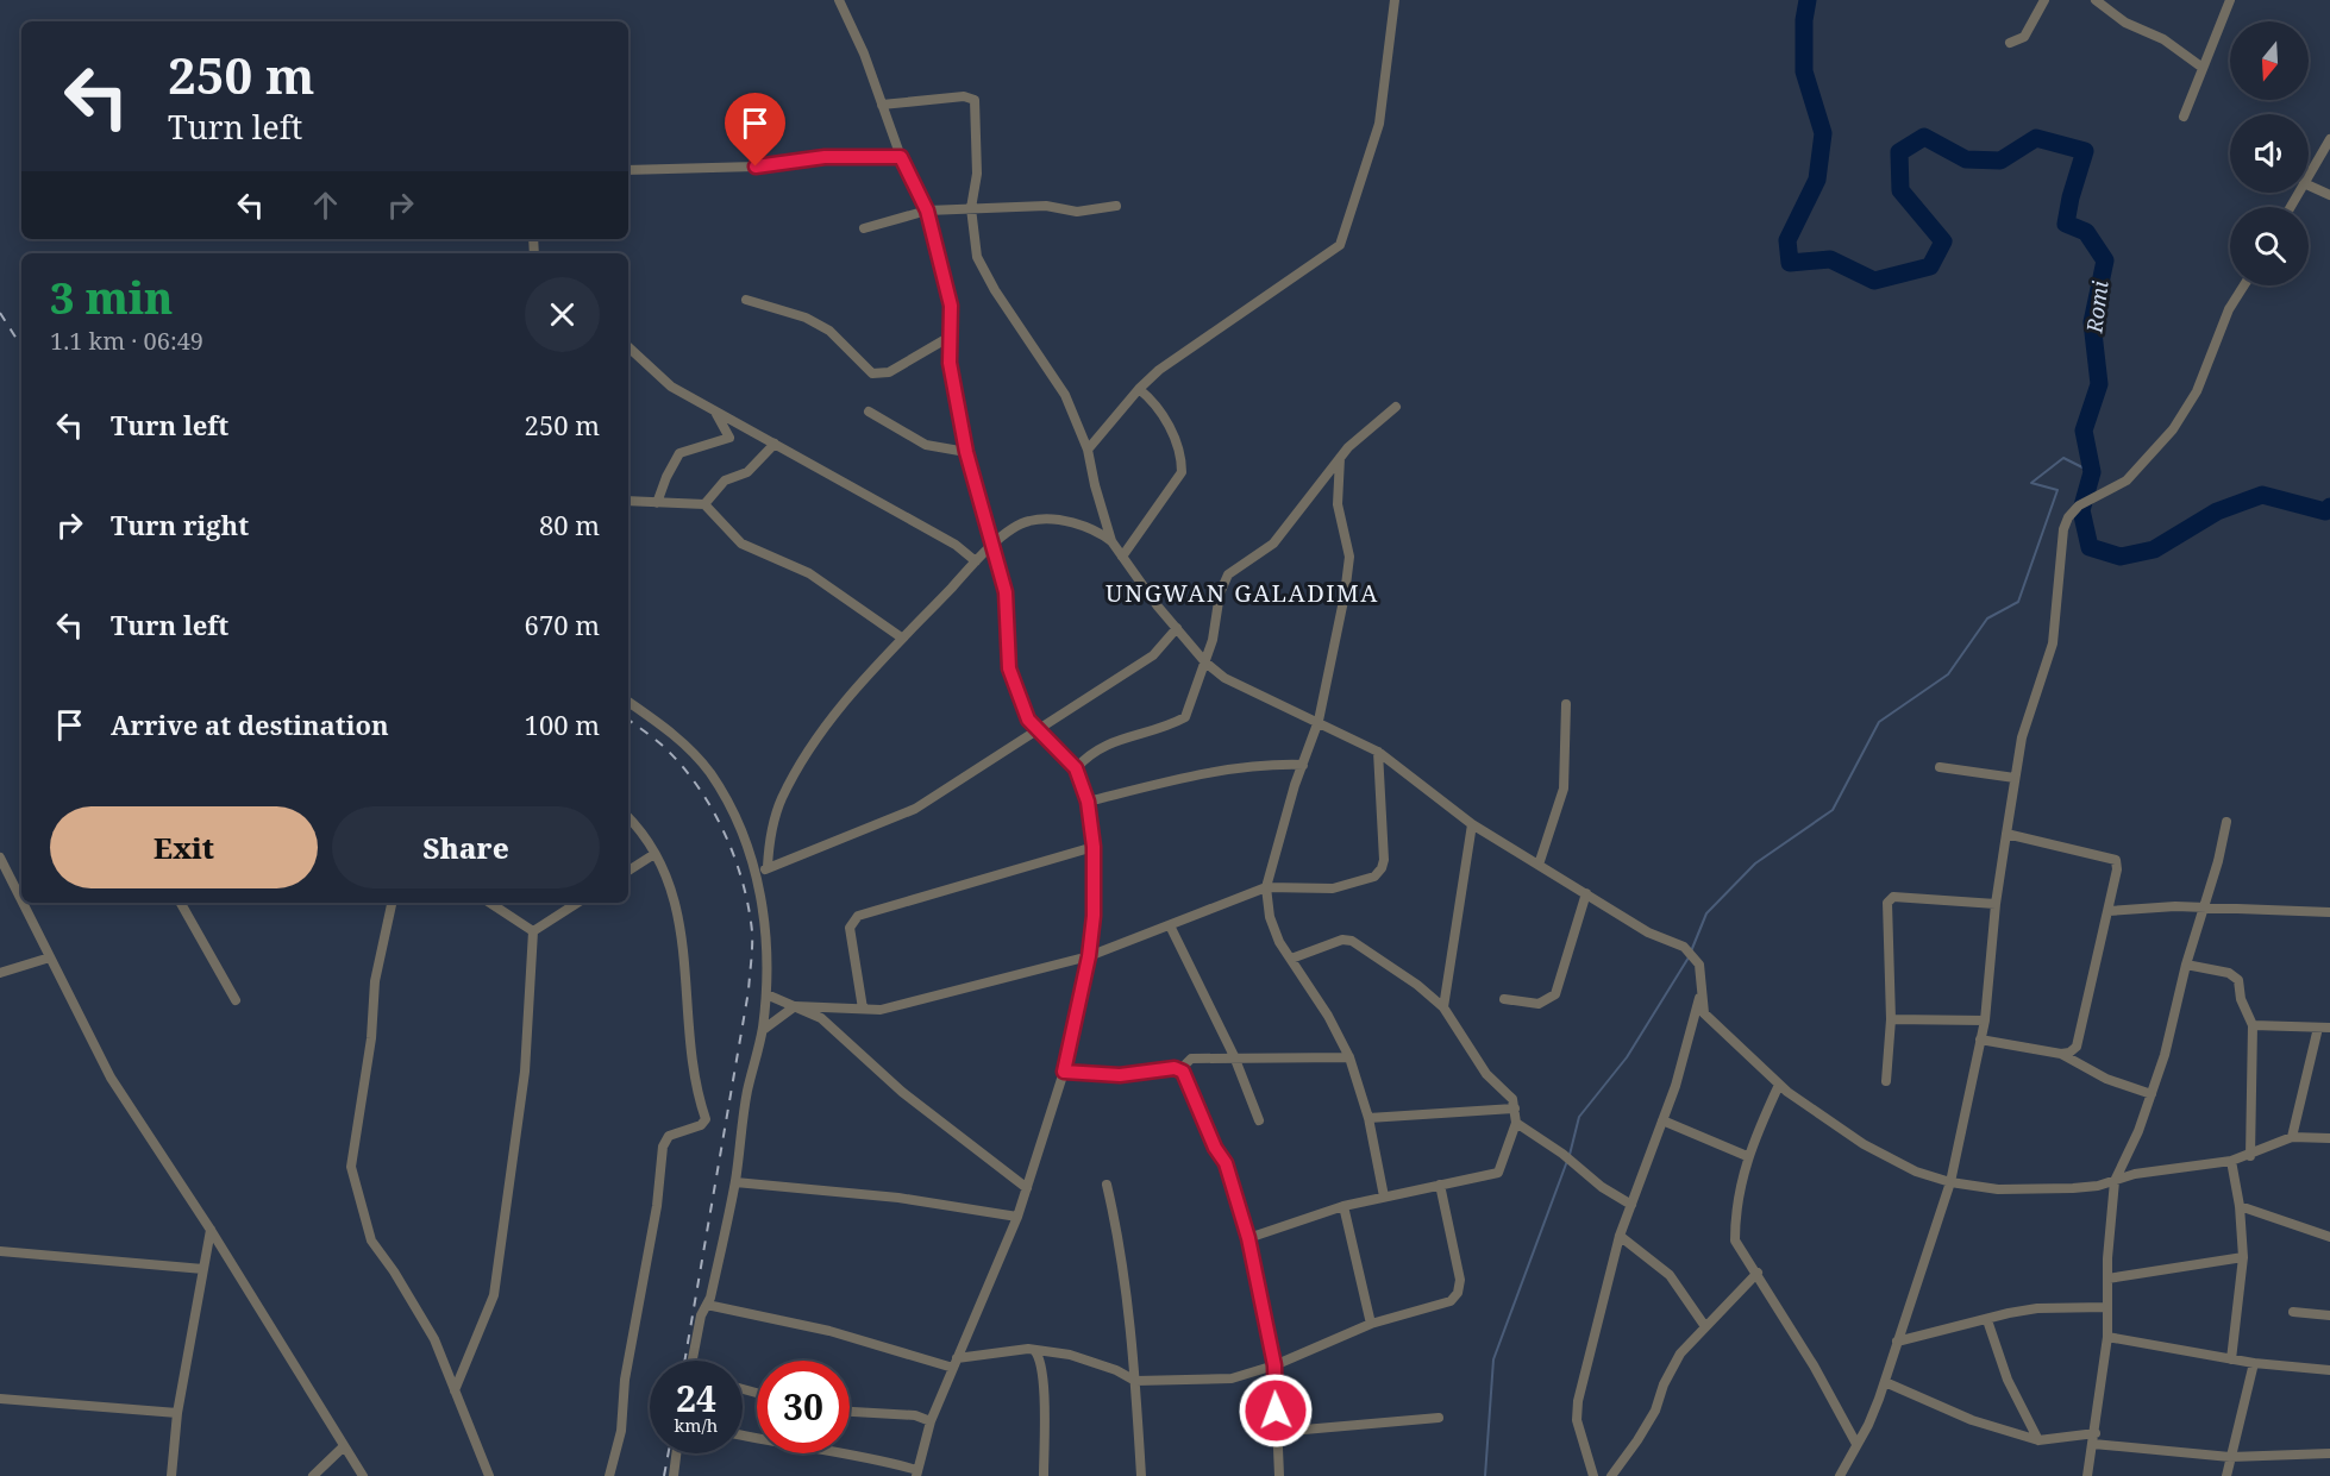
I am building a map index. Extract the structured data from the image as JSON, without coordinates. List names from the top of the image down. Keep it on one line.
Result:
{"districts":["UNGWAN GALADIMA"],"water":["Romi"],"north":"bottom","page":{"turn":["250 m","Turn left"],"heading":["3 min","1.1 km · 06:49"],"list":[{"name":"Turn left","value":"250 m"},{"name":"Turn right","value":"80 m"},{"name":"Turn left","value":"670 m"},{"name":"Arrive at destination","value":"100 m"}],"buttons":["Exit","Share"],"speed":"24 km/h","limit":"30"}}
